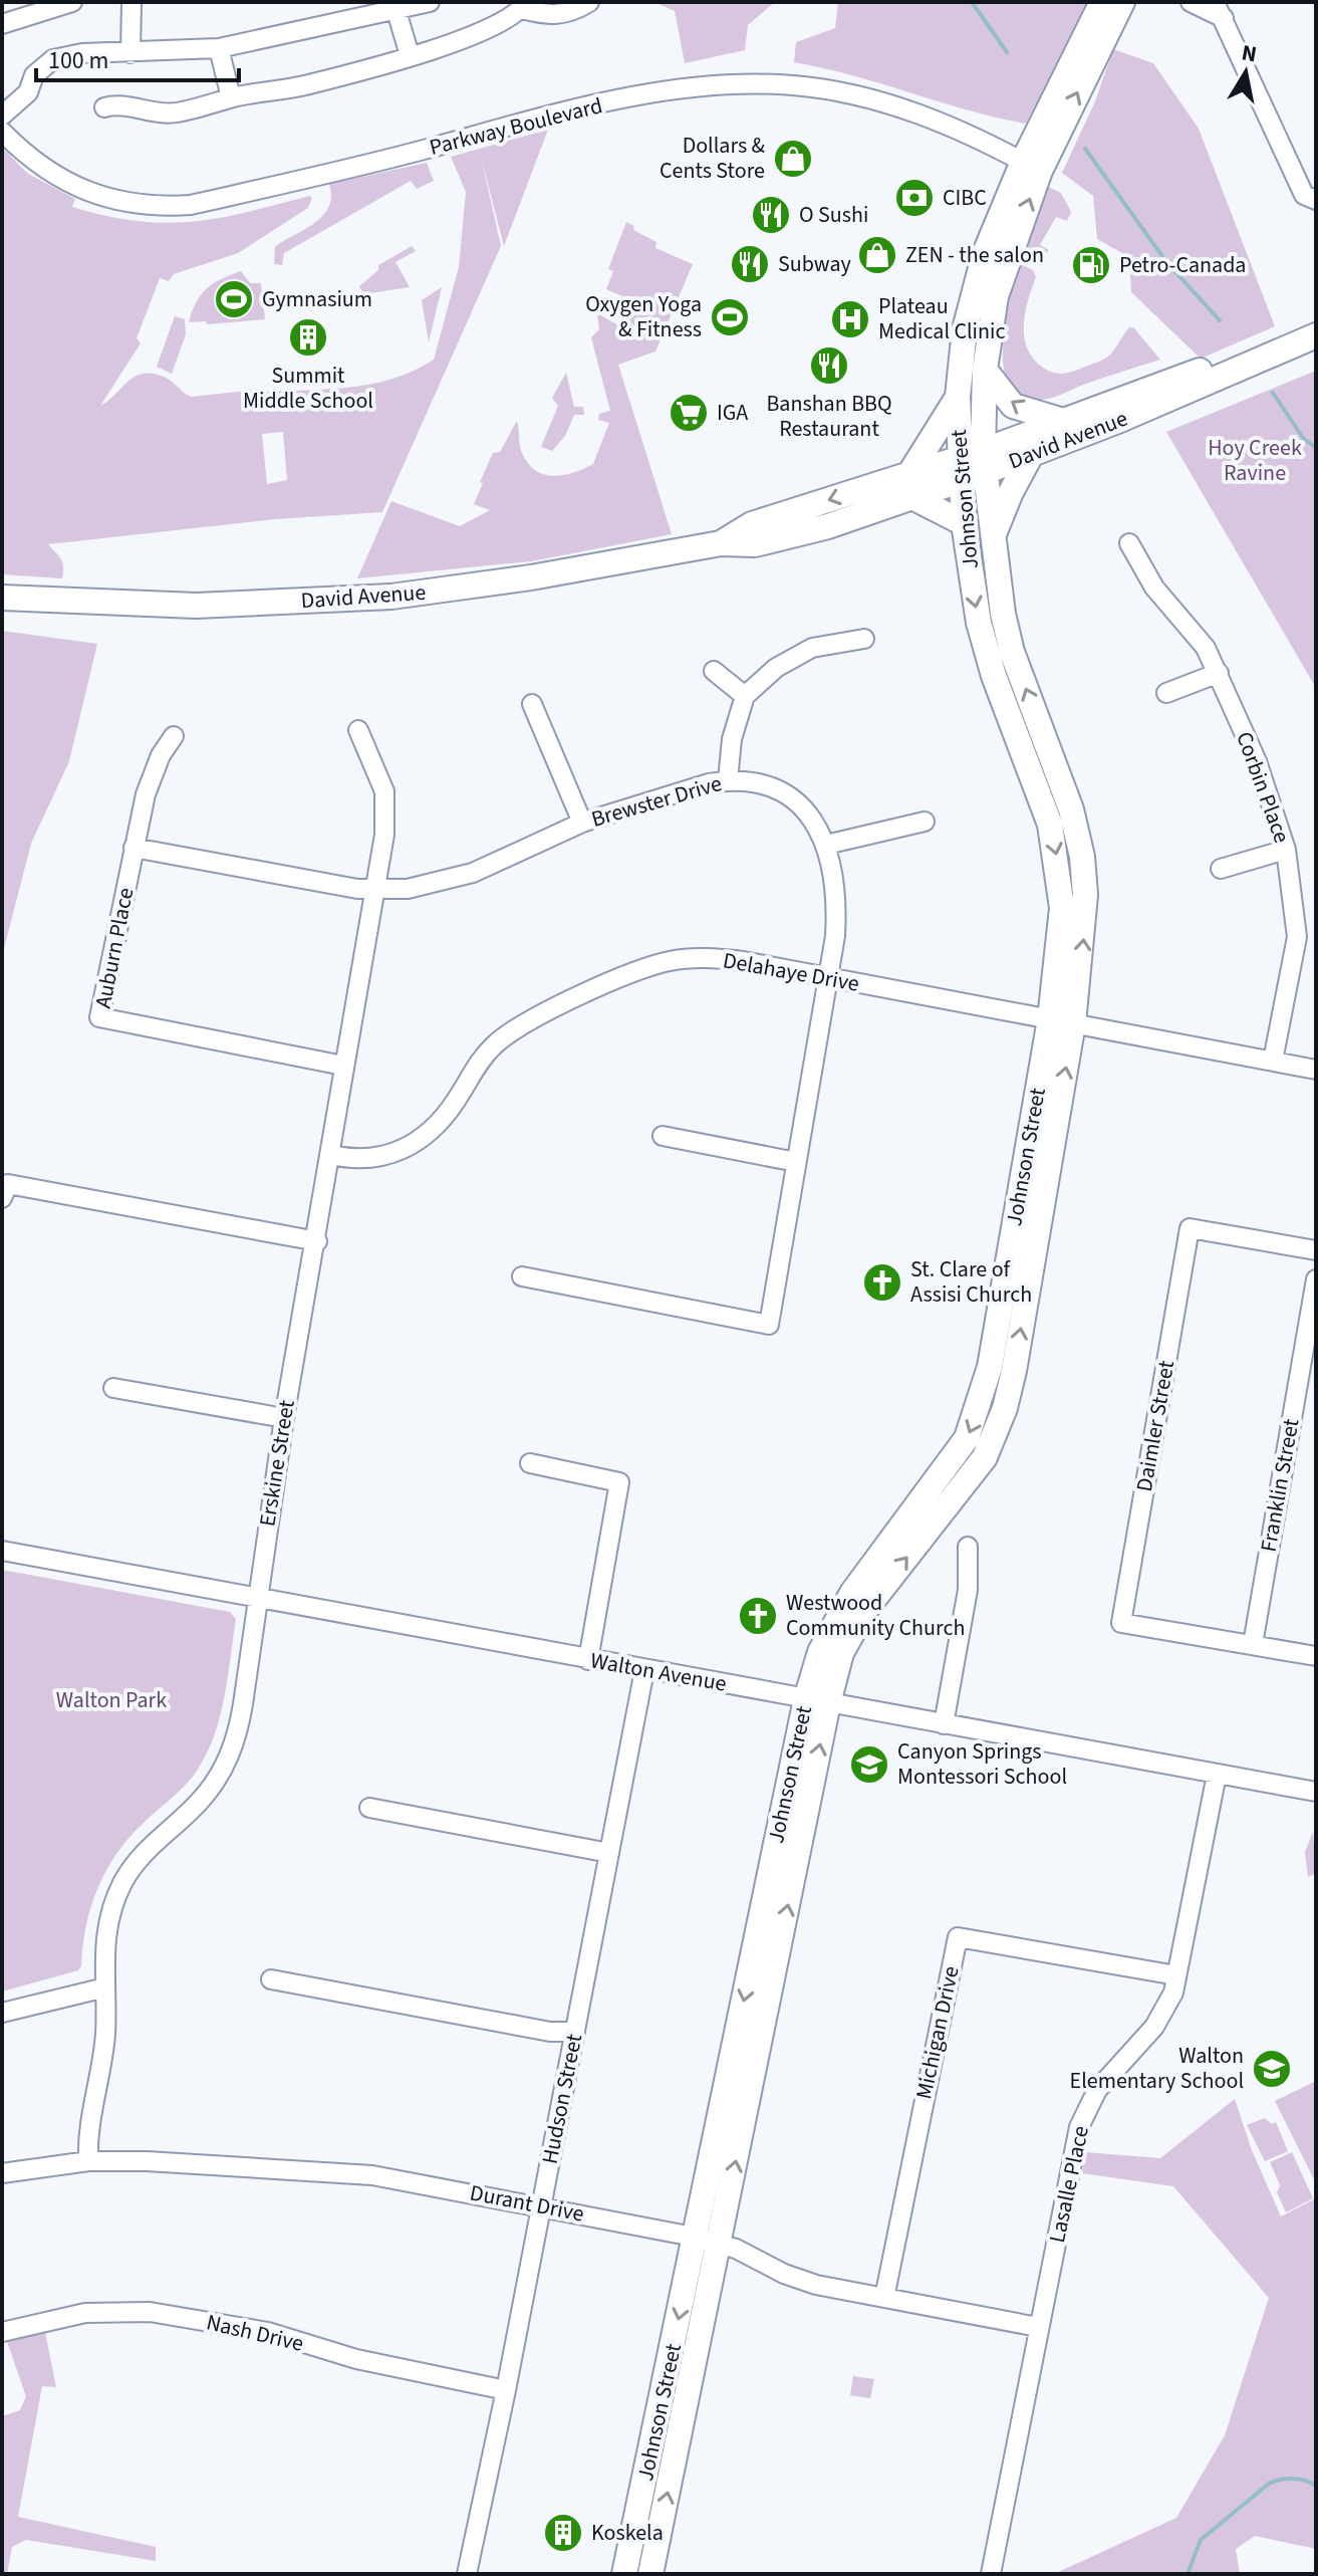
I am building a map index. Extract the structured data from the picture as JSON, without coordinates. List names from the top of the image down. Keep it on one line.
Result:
{"streets":{"main road":["David Avenue","Johnson Street"],"street":["Parkway Boulevard","Corbin Place","Brewster Drive","Auburn Place","Delahaye Drive","Daimler Street","Erskine Street","Franklin Street","Walton Avenue","Michigan Drive","Hudson Street","Lasalle Place","Durant Drive","Nash Drive"]},"crossings":[["Parkway Boulevard","Johnson Street"],["David Avenue","Johnson Street"],["Johnson Street","Delahaye Drive"],["Johnson Street","Walton Avenue"],["Johnson Street","Durant Drive"],["Corbin Place","Delahaye Drive"],["Brewster Drive","Auburn Place"],["Brewster Drive","Delahaye Drive"],["Brewster Drive","Erskine Street"],["Auburn Place","Erskine Street"],["Delahaye Drive","Erskine Street"],["Daimler Street","Franklin Street"],["Erskine Street","Walton Avenue"],["Erskine Street","Durant Drive"],["Walton Avenue","Hudson Street"],["Walton Avenue","Lasalle Place"],["Michigan Drive","Lasalle Place"],["Michigan Drive","Durant Drive"],["Hudson Street","Durant Drive"],["Hudson Street","Nash Drive"],["Lasalle Place","Durant Drive"]],"parks":["Hoy Creek Ravine","Walton Park"],"places":{"shop":["Dollars & Cents Store","ZEN - the salon"],"bank":["CIBC"],"restaurant":["O Sushi","Subway","Banshan BBQ Restaurant"],"fuel station":["Petro-Canada"],"sports":["Gymnasium","Oxygen Yoga & Fitness"],"hospital":["Plateau Medical Clinic"],"building":["Summit Middle School","Koskela"],"supermarket":["IGA"],"church":["St. Clare of Assisi Church","Westwood Community Church"],"school or university":["Canyon Springs Montessori School","Walton Elementary School"]},"scale_bar":"100 m","north":"top"}
